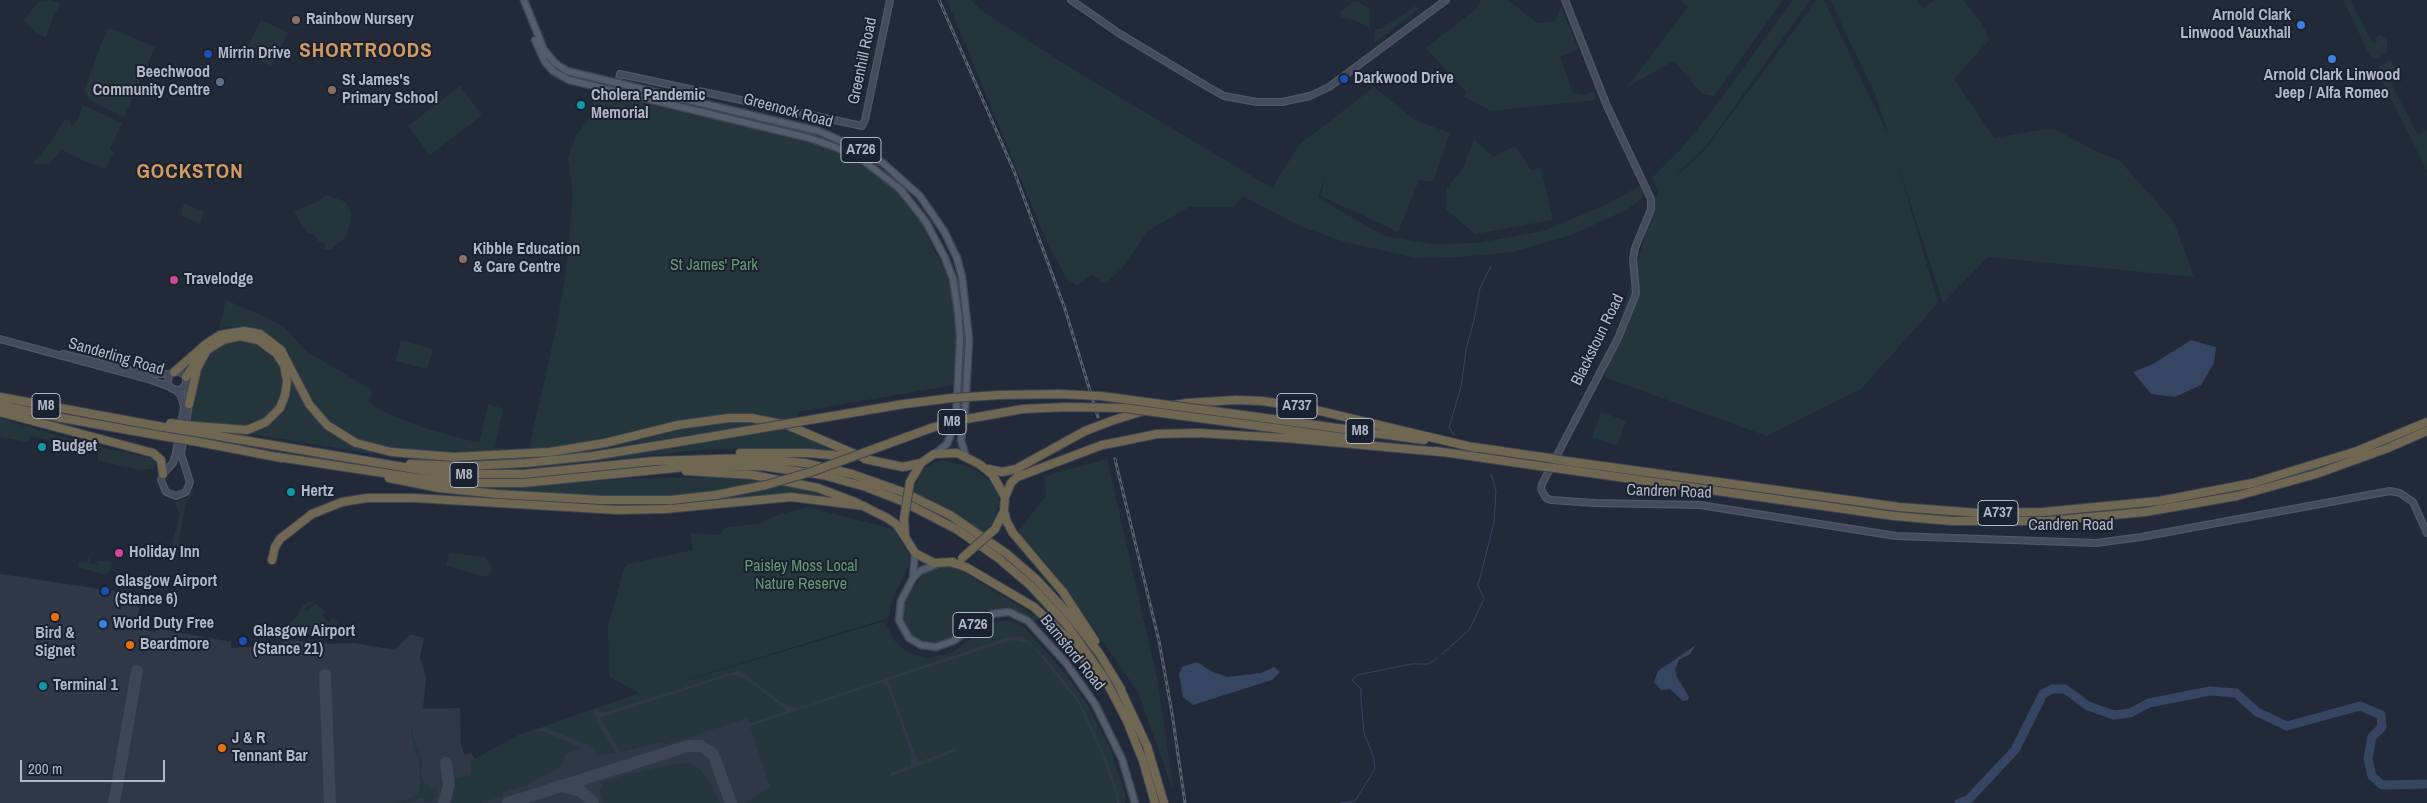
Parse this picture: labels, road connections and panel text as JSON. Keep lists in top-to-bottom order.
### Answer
{
  "streets": {
    "highway": ["A726", "M8", "A737"],
    "main road": ["Greenock Road", "Barnsford Road"],
    "street": [
      "Greenhill Road",
      "Blackstoun Road",
      "Sanderling Road",
      "Candren Road"
    ]
  },
  "crossings": [
    ["Greenhill Road", "Greenock Road"],
    ["Greenock Road", "A726"],
    ["Greenock Road", "M8"],
    ["Greenock Road", "A737"],
    ["Greenock Road", "Barnsford Road"],
    ["A726", "M8"],
    ["A726", "A737"],
    ["A726", "Barnsford Road"],
    ["Blackstoun Road", "Candren Road"],
    ["M8", "A737"],
    ["M8", "Barnsford Road"],
    ["A737", "Barnsford Road"]
  ],
  "districts": ["SHORTROODS", "GOCKSTON"],
  "parks": ["St James' Park", "Paisley Moss Local Nature Reserve"],
  "places": [
    "Rainbow Nursery",
    "Arnold Clark Linwood Vauxhall",
    "Mirrin Drive",
    "Arnold Clark Linwood Jeep / Alfa Romeo",
    "Darkwood Drive",
    "Beechwood Community Centre",
    "St James's Primary School",
    "Cholera Pandemic Memorial",
    "Kibble Education & Care Centre",
    "Travelodge",
    "Budget",
    "Hertz",
    "Holiday Inn",
    "Glasgow Airport (Stance 6)",
    "Bird & Signet",
    "World Duty Free",
    "Glasgow Airport (Stance 21)",
    "Beardmore",
    "Terminal 1",
    "J & R Tennant Bar"
  ],
  "scale_bar": "200 m"
}
